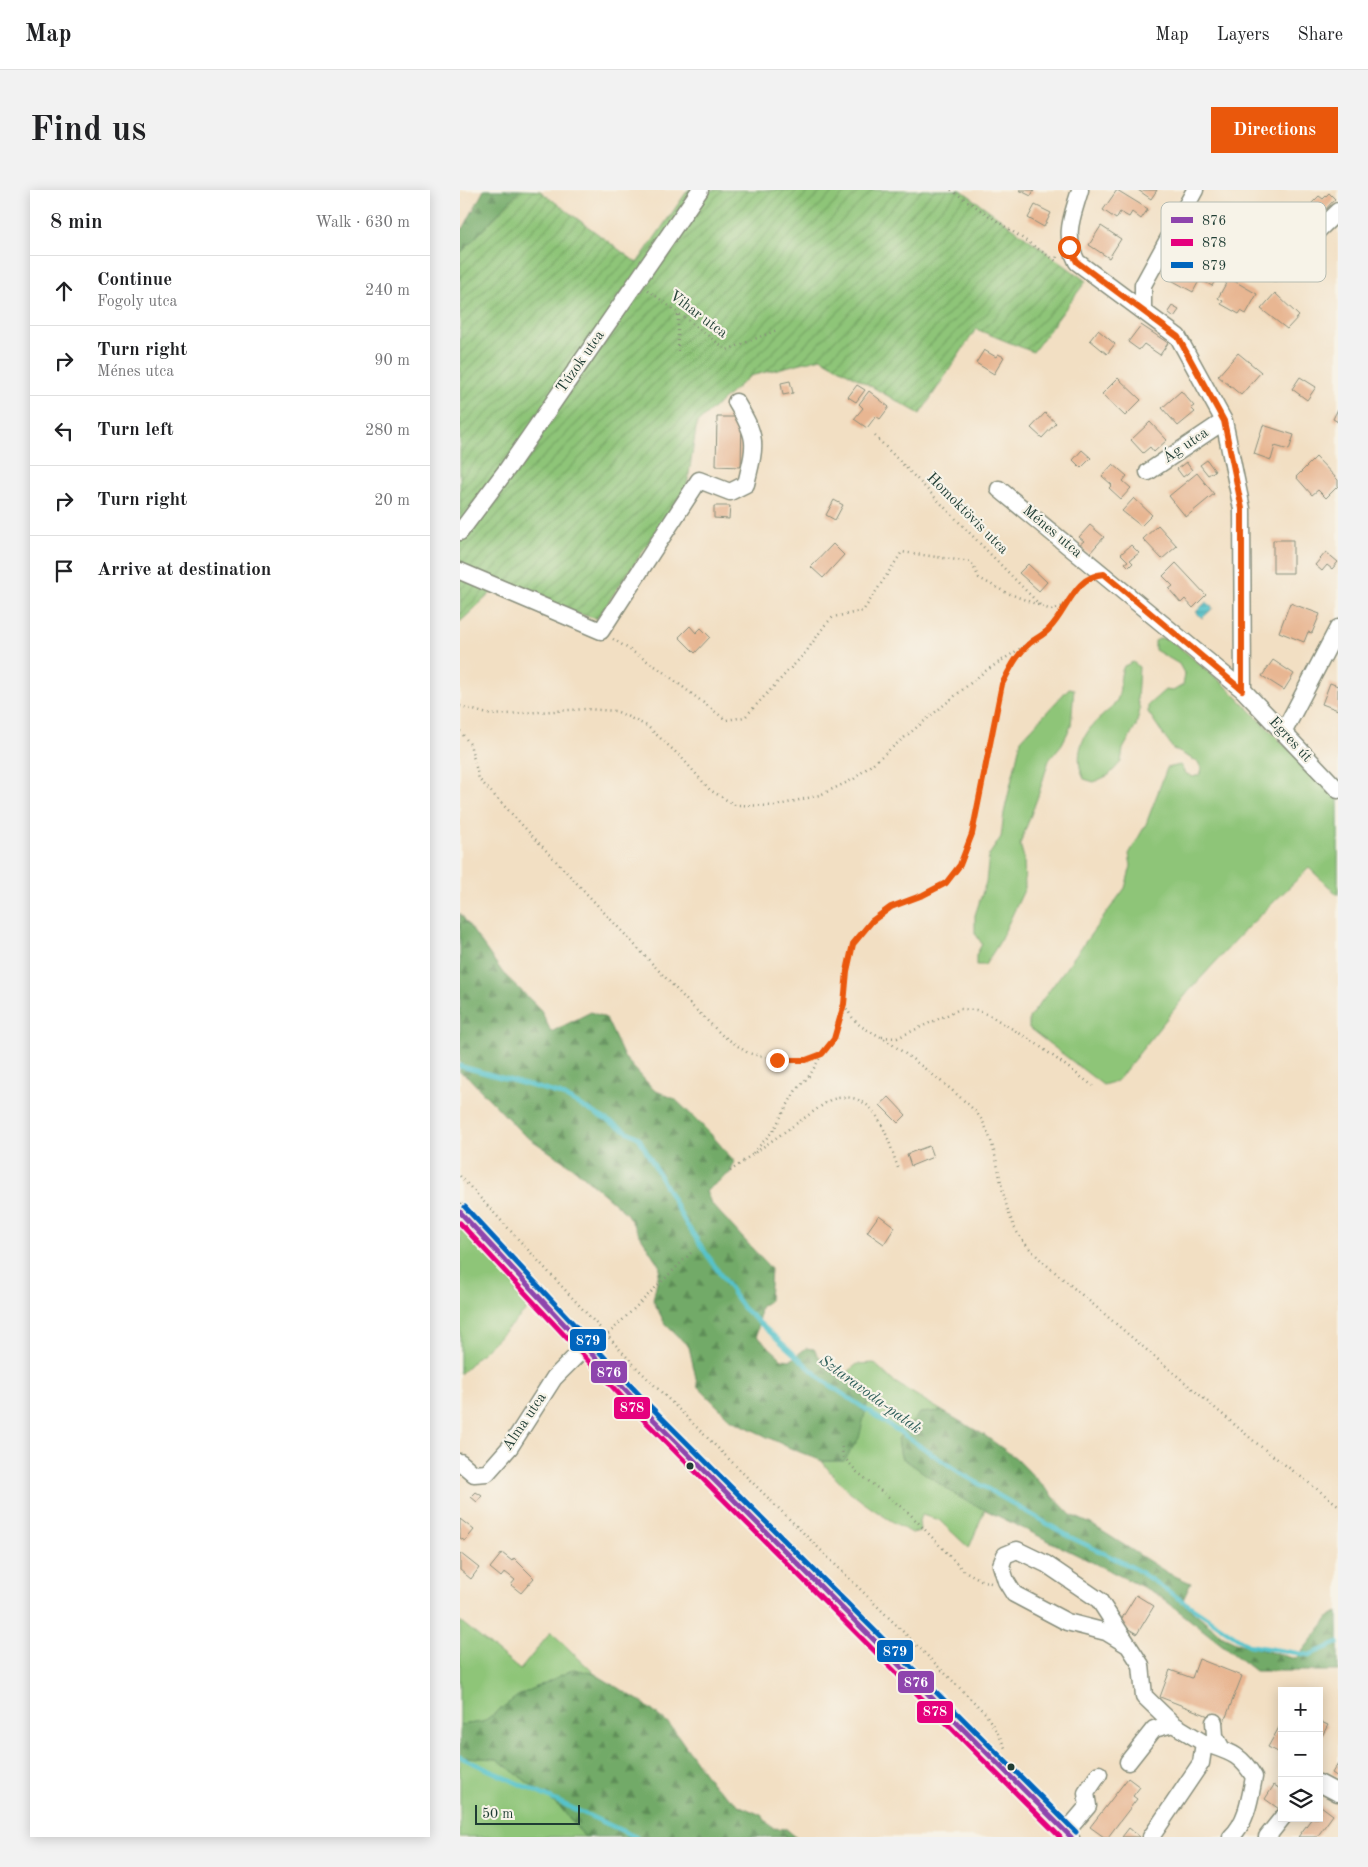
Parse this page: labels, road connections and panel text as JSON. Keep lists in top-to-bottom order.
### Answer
{
  "streets": {
    "street": [
      "Túzok utca",
      "Ág utca",
      "Ménes utca",
      "Egres út",
      "Alma utca"
    ],
    "path": ["Vihar utca", "Homoktövis utca"]
  },
  "crossings": [
    ["Vihar utca", "Túzok utca"],
    ["Ménes utca", "Egres út"]
  ],
  "water": ["Sztaravoda-patak"],
  "lines": ["transit line 879", "transit line 876", "transit line 878"],
  "legend": ["876", "878", "879"],
  "scale_bar": "50 m",
  "page": {
    "header": "Map",
    "nav": ["Map", "Layers", "Share"],
    "buttons": "Directions",
    "title": "Find us",
    "heading": ["8 min", "Walk · 630 m"],
    "list": [
      ["Continue", "Fogoly utca", "240 m"],
      ["Turn right", "Ménes utca", "90 m"],
      ["Turn left", "280 m"],
      ["Turn right", "20 m"],
      "Arrive at destination"
    ],
    "map_buttons": ["+", "−"],
    "scale": "50 m"
  }
}
